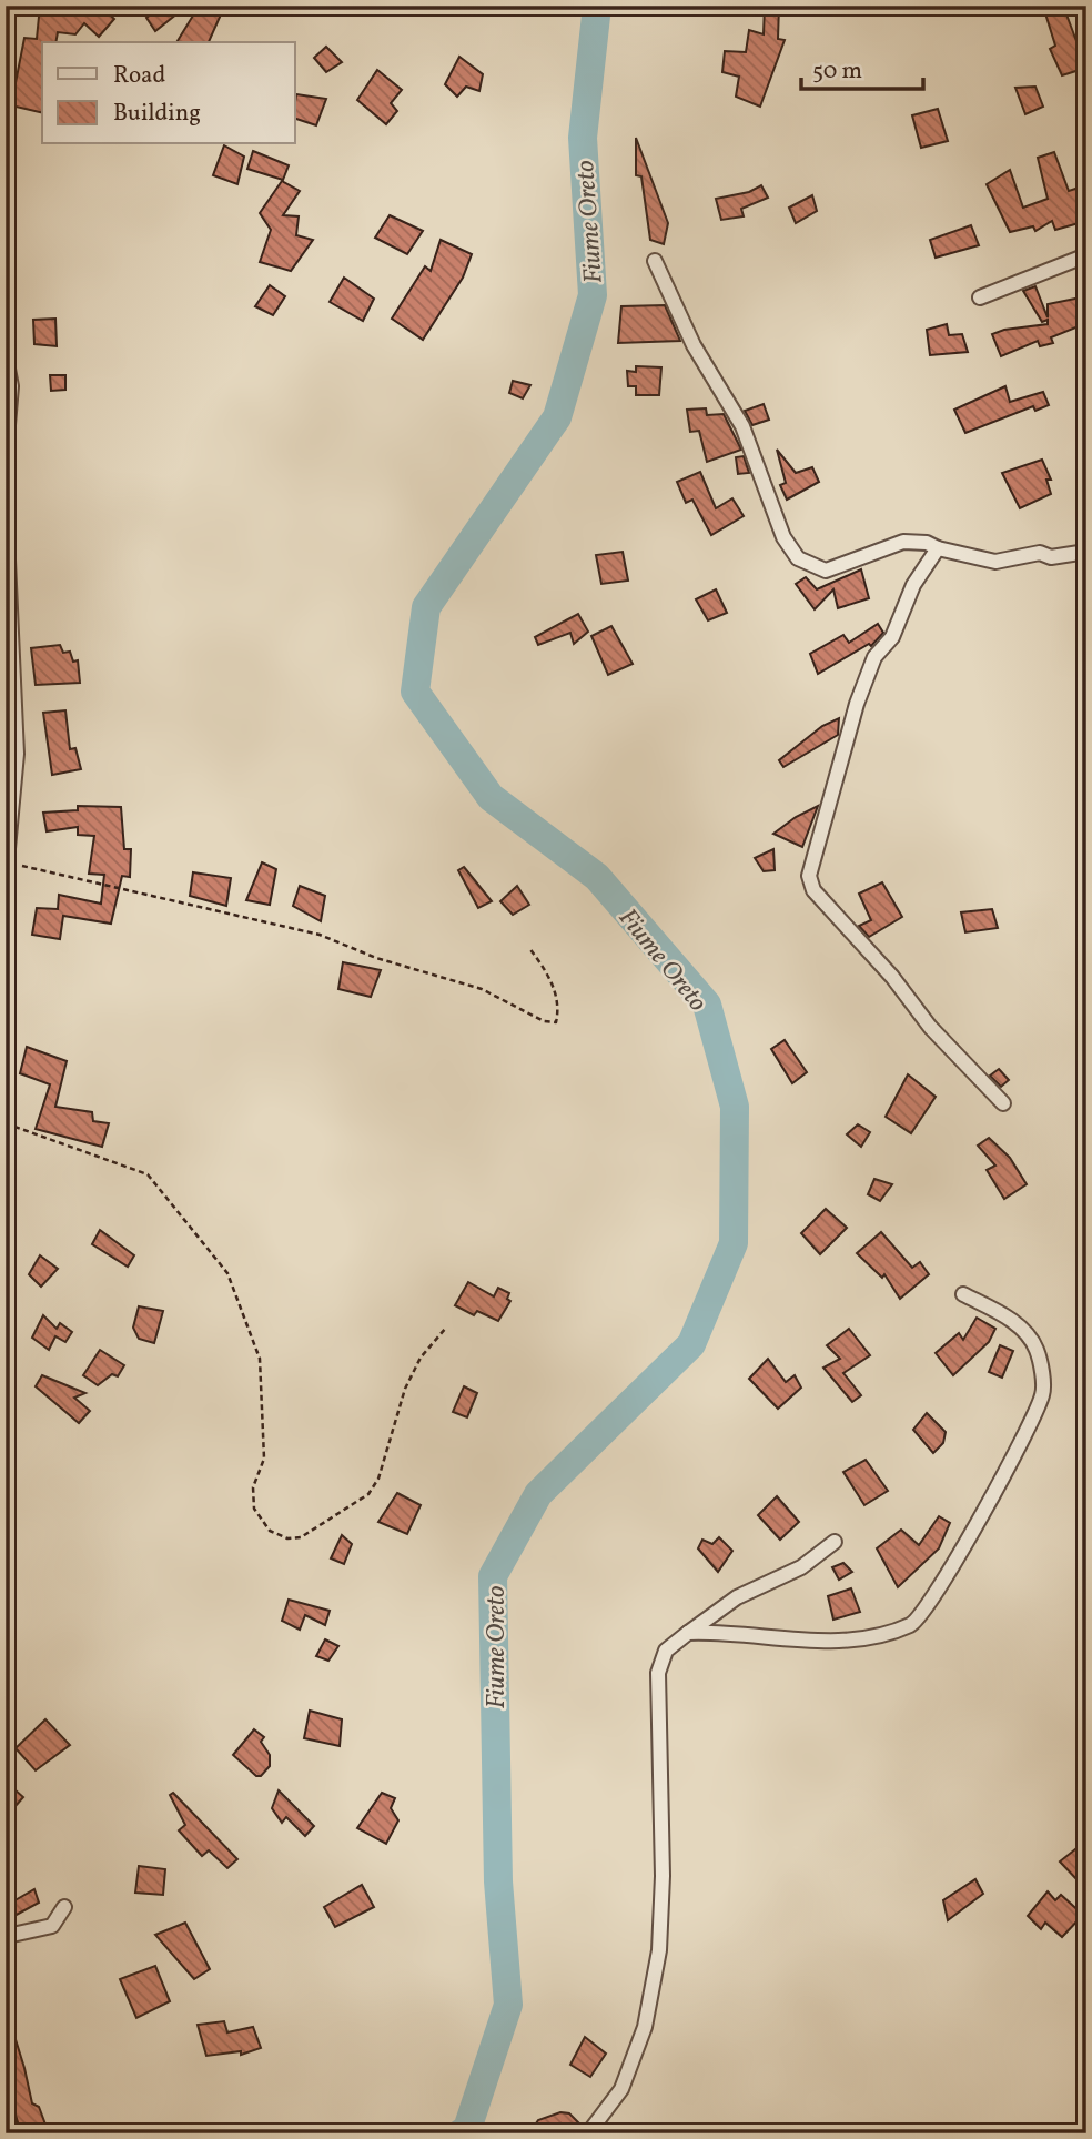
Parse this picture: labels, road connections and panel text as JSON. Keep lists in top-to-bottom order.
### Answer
{
  "water": ["Fiume Oreto"],
  "legend": ["Road", "Building"],
  "scale_bar": "50 m"
}
